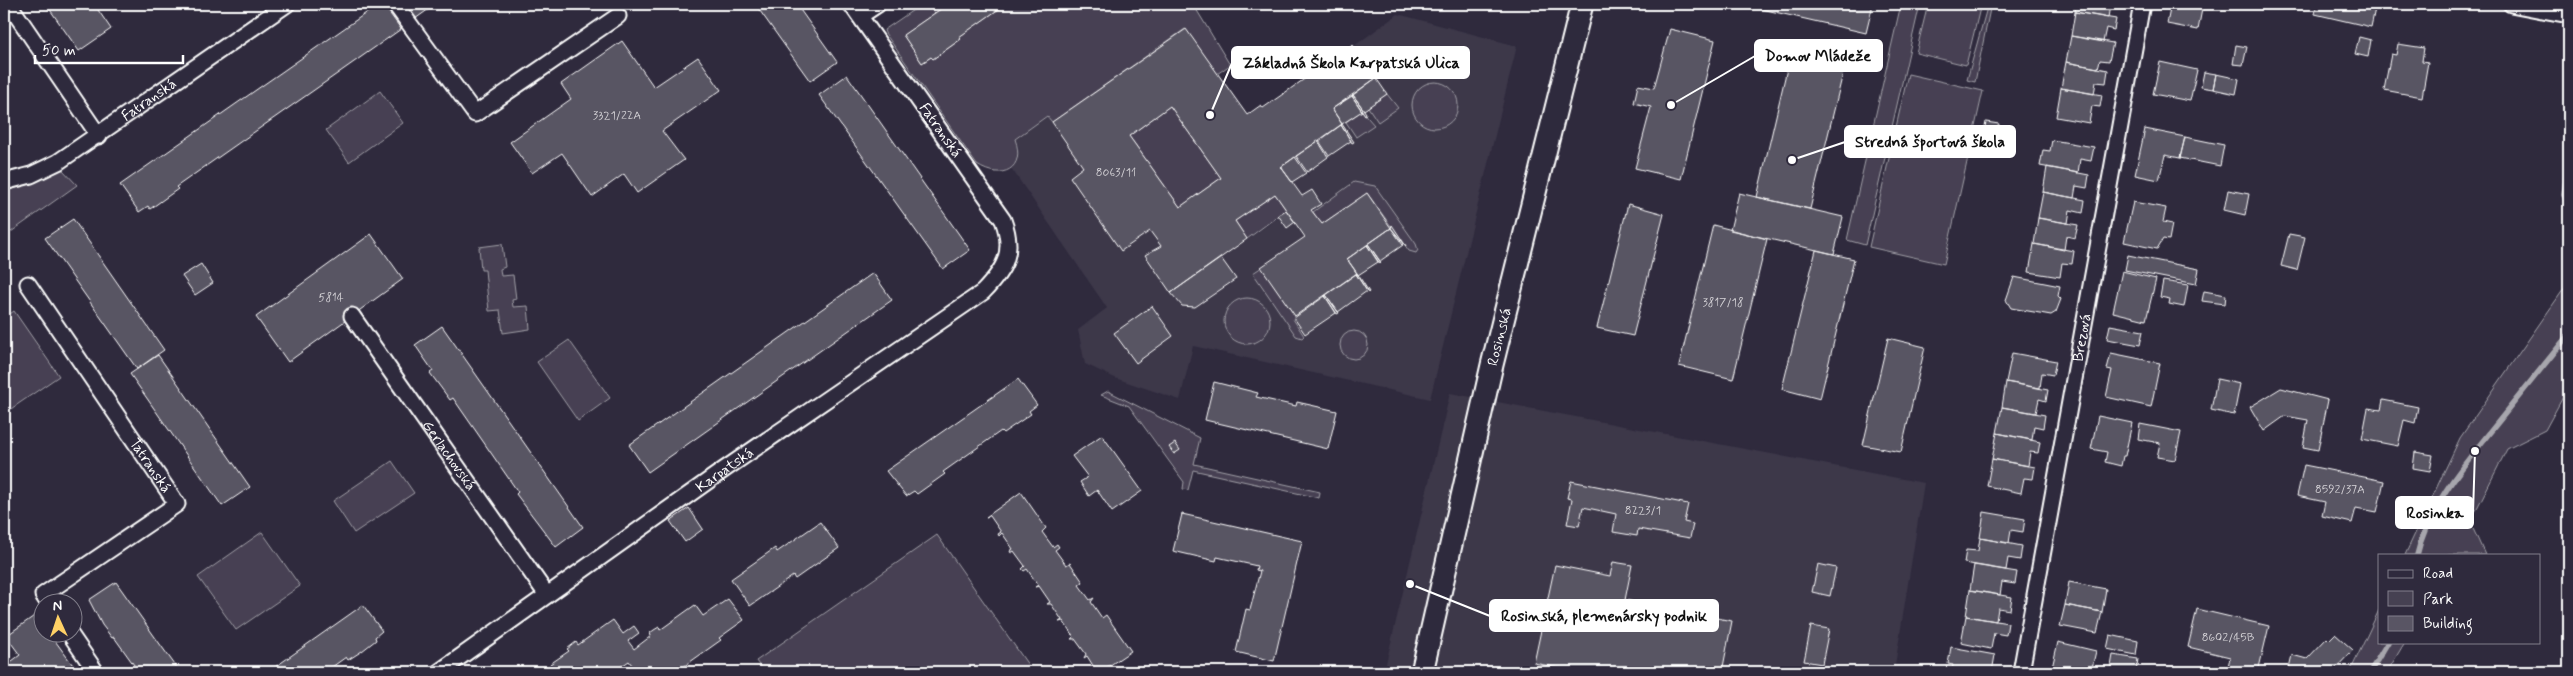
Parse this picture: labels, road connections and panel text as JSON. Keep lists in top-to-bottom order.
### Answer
{
  "streets": {
    "street": [
      "Fatranská",
      "Rosinská",
      "Brezová",
      "Gerlachovská",
      "Tatranská",
      "Karpatská"
    ]
  },
  "crossings": [
    ["Fatranská", "Karpatská"],
    ["Gerlachovská", "Karpatská"]
  ],
  "places": [
    "Domov Mládeže",
    "Základná Škola Karpatská Ulica",
    "Stredná športová škola",
    "Rosinka",
    "Rosinská, plemenársky podnik"
  ],
  "house_numbers": [
    "3321/22A",
    "8063/11",
    "5814",
    "3817/18",
    "8592/37A",
    "8223/1",
    "8602/45B"
  ],
  "legend": ["Road", "Park", "Building"],
  "scale_bar": "50 m",
  "north": "top"
}
